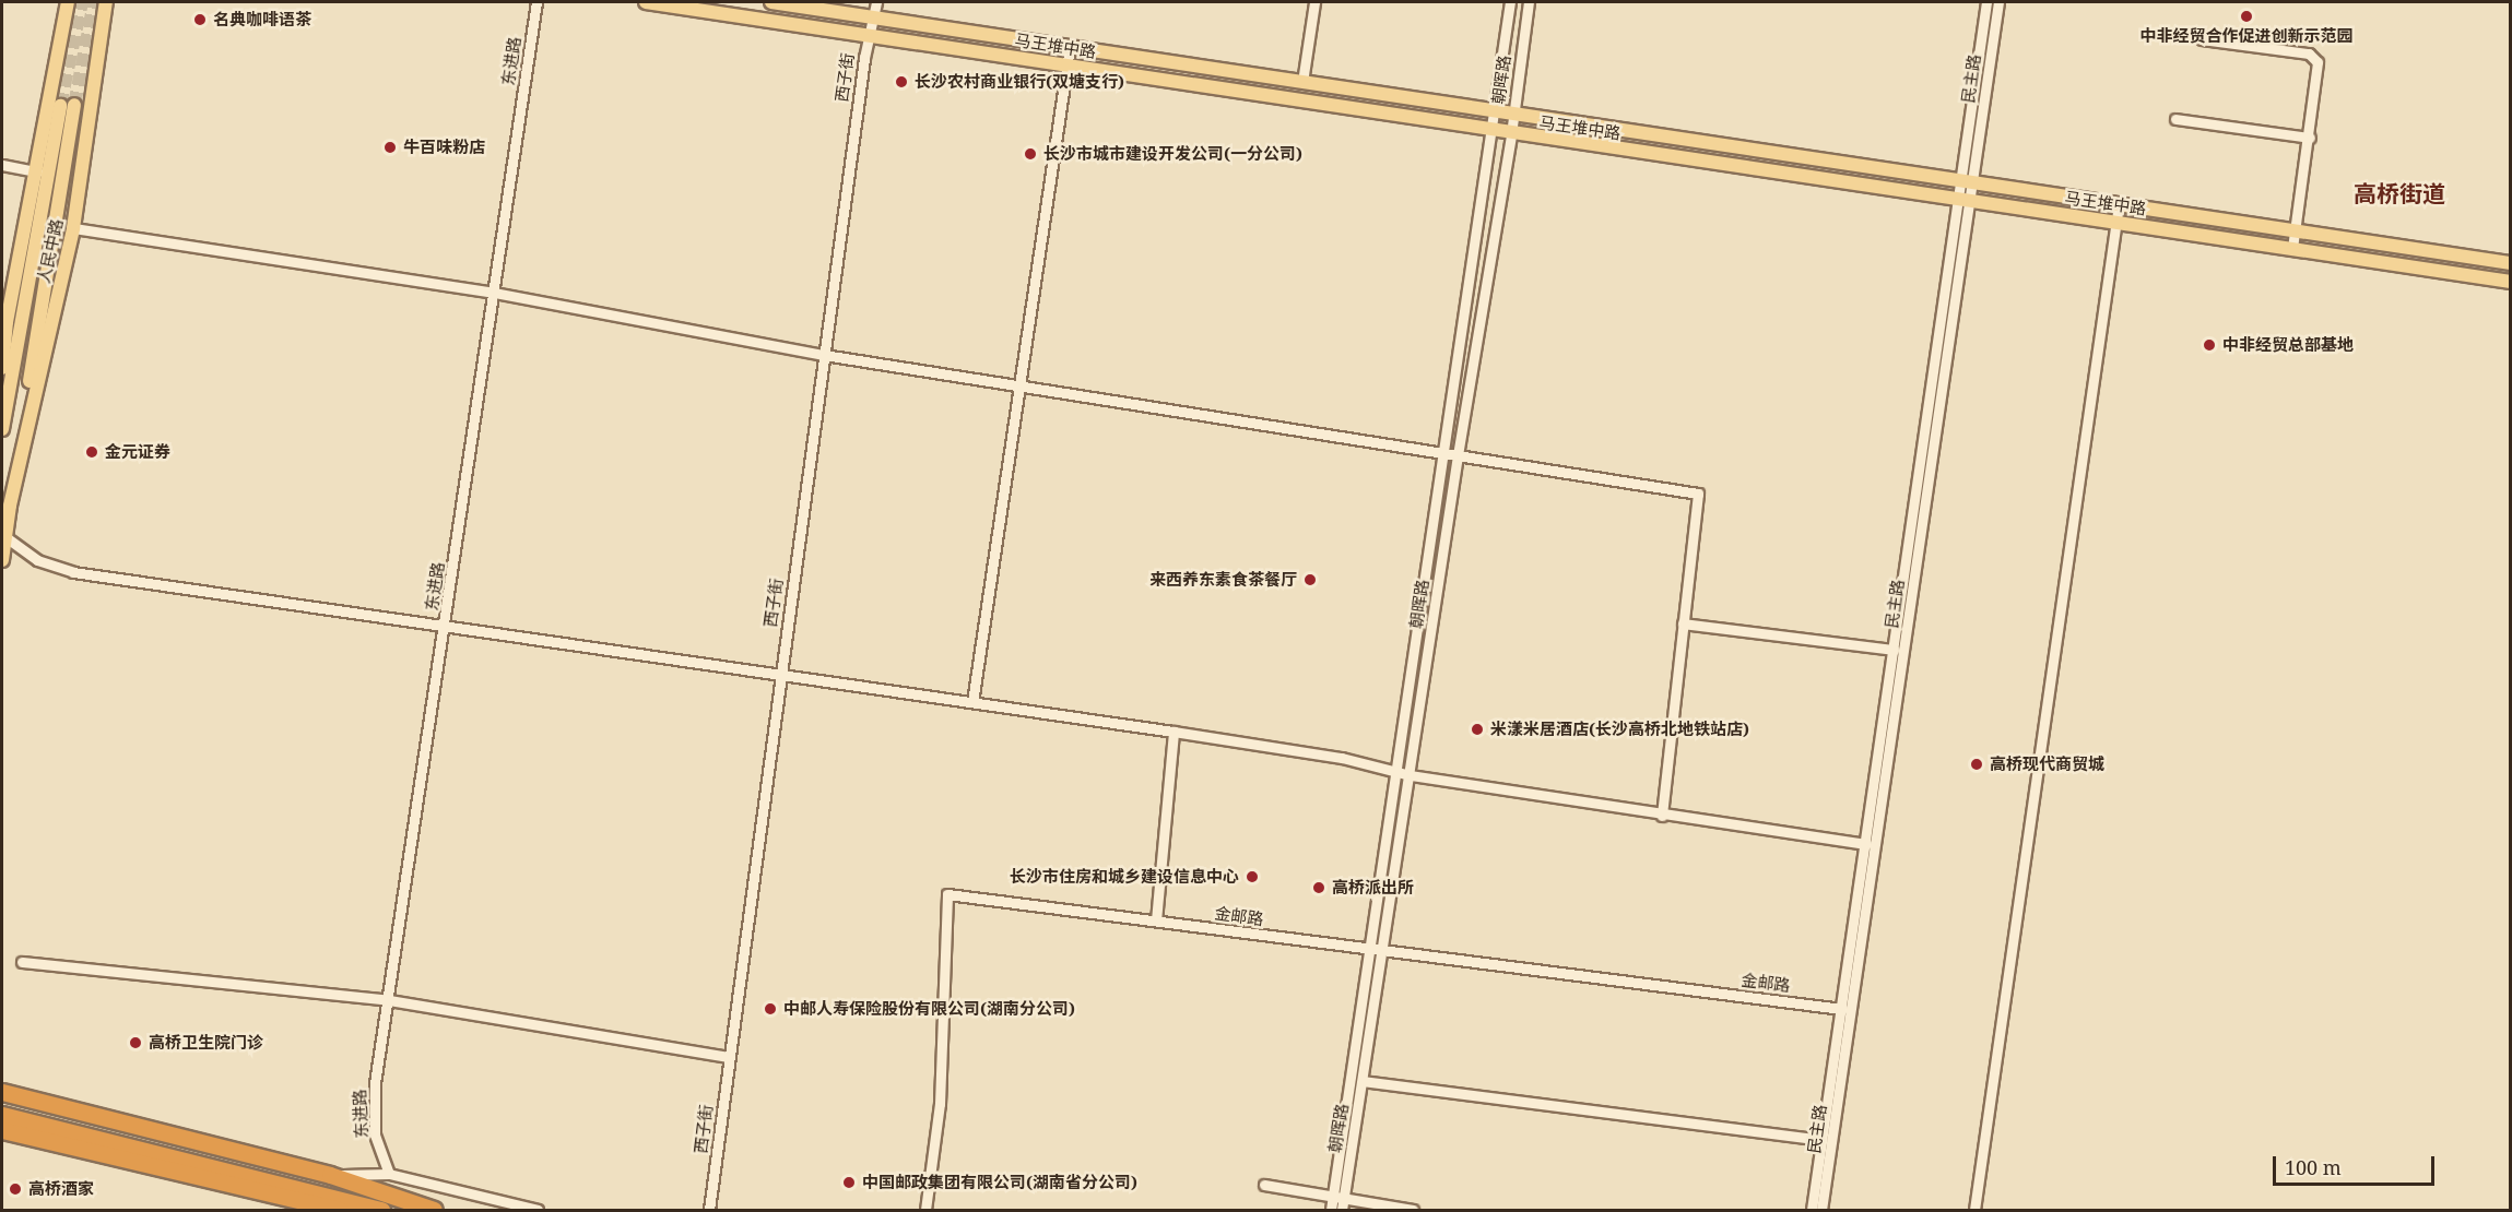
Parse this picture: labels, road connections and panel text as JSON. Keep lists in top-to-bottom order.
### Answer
{
  "streets": {
    "main road": ["马王堆中路", "人民中路"],
    "street": [
      "东进路",
      "西子街",
      "民主路",
      "朝晖路",
      "金邮路"
    ]
  },
  "crossings": [
    ["马王堆中路", "西子街"],
    ["马王堆中路", "民主路"],
    ["马王堆中路", "朝晖路"],
    ["民主路", "金邮路"],
    ["朝晖路", "金邮路"]
  ],
  "districts": ["高桥街道"],
  "places": [
    "中非经贸合作促进创新示范园",
    "名典咖啡语茶",
    "长沙农村商业银行(双塘支行)",
    "牛百味粉店",
    "长沙市城市建设开发公司(一分公司)",
    "中非经贸总部基地",
    "金元证券",
    "来西养东素食茶餐厅",
    "米漾米居酒店(长沙高桥北地铁站店)",
    "高桥现代商贸城",
    "长沙市住房和城乡建设信息中心",
    "高桥派出所",
    "中邮人寿保险股份有限公司(湖南分公司)",
    "高桥卫生院门诊",
    "中国邮政集团有限公司(湖南省分公司)",
    "高桥酒家"
  ],
  "scale_bar": "100 m"
}
